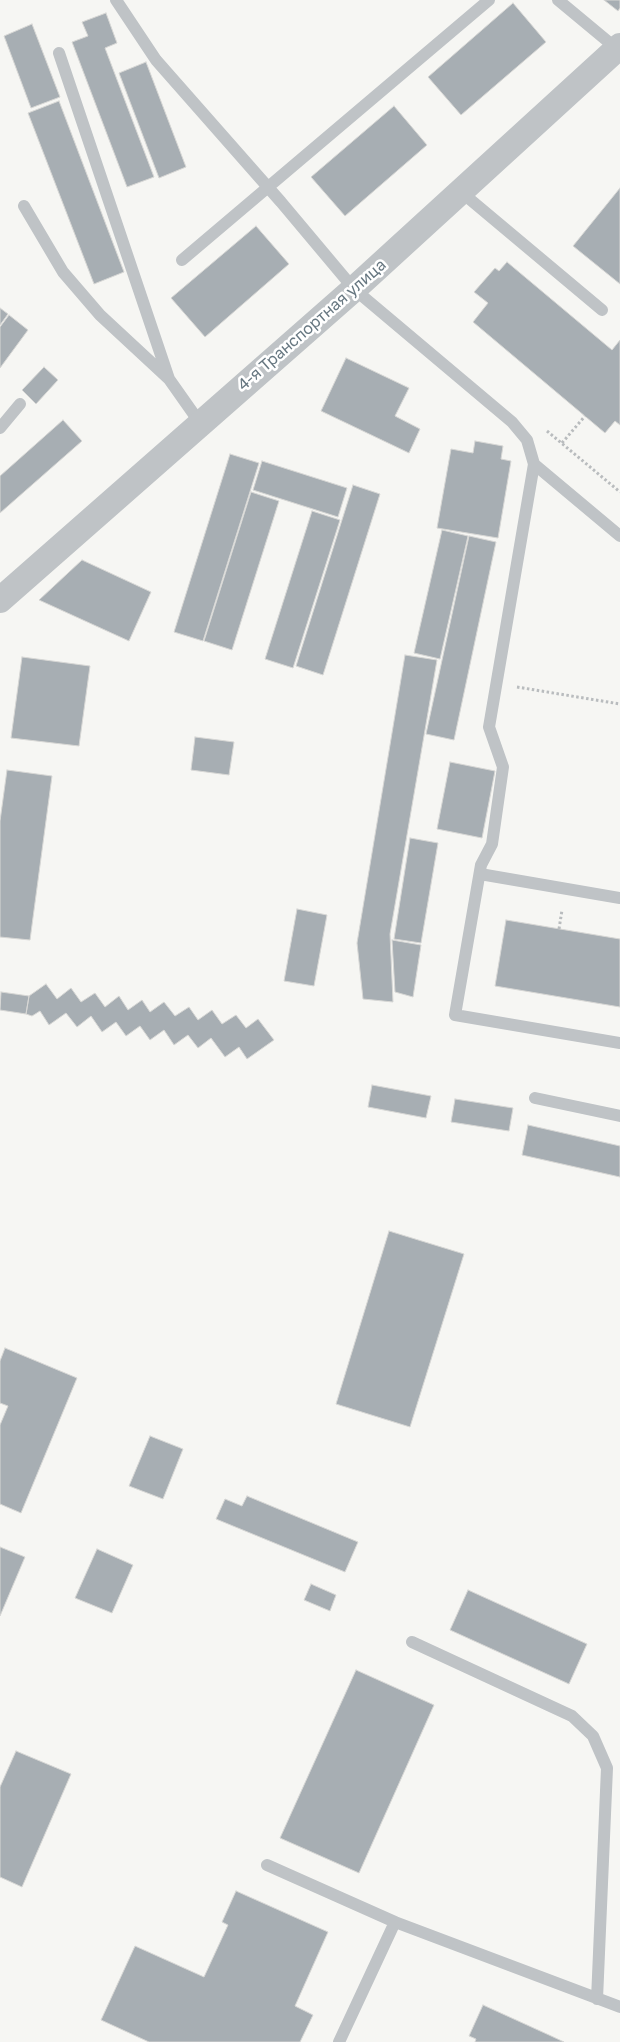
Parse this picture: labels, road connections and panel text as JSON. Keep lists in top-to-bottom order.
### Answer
{
  "streets": {
    "street": ["4-я Транспортная улица"]
  }
}
